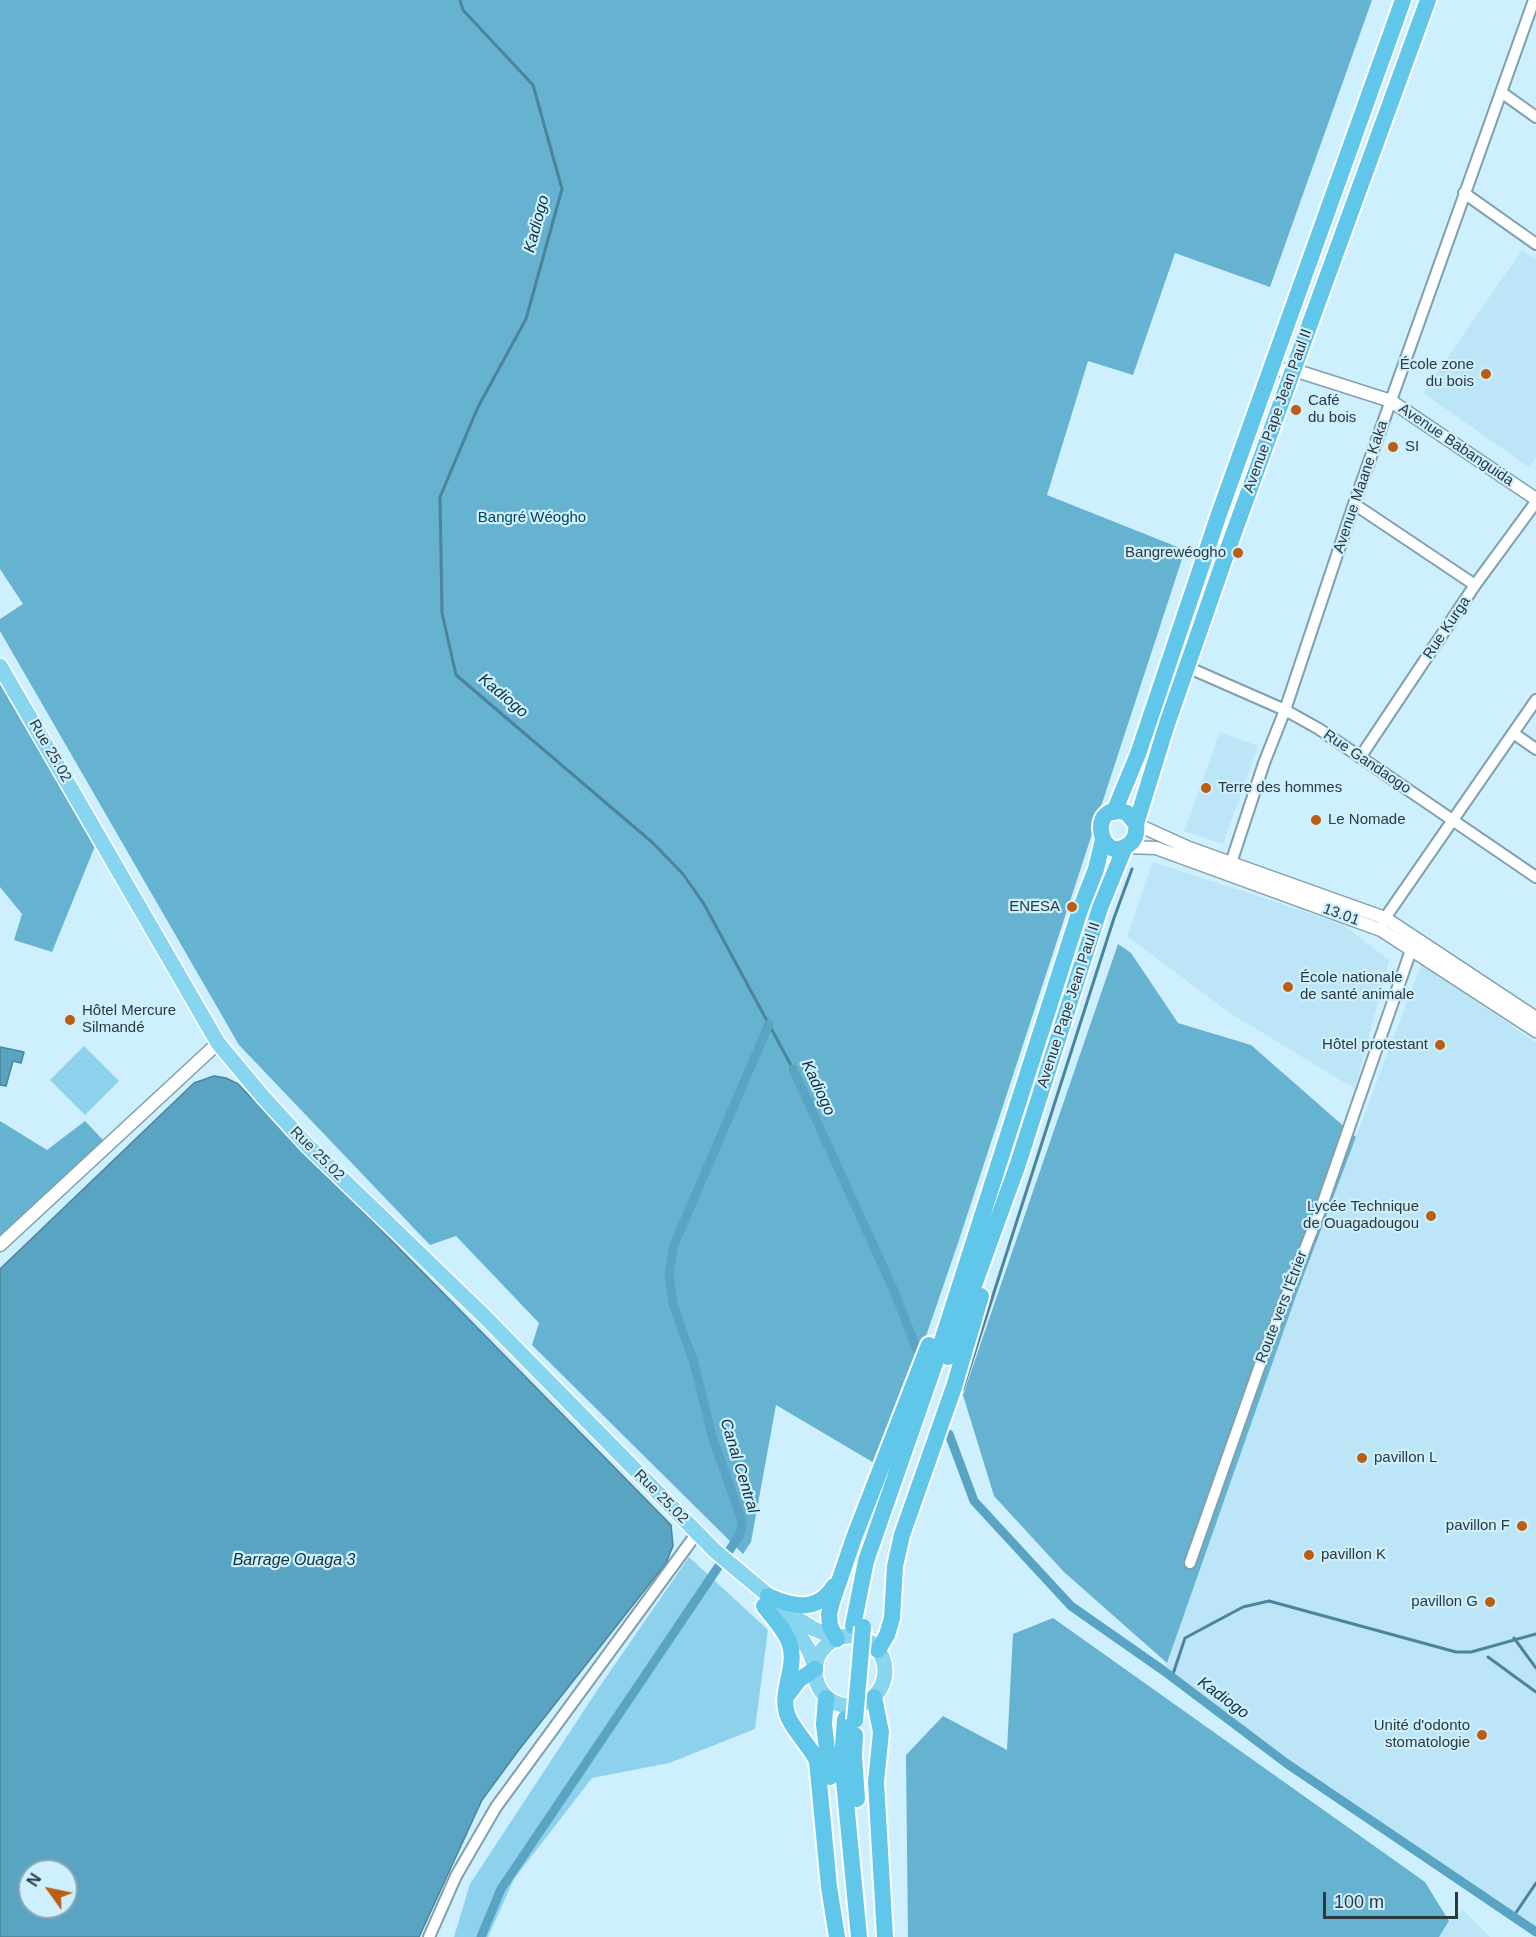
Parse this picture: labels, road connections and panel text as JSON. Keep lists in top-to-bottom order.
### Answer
{
  "streets": {
    "highway": ["Avenue Pape Jean Paul II"],
    "main road": ["Rue 25.02"],
    "street": [
      "Avenue Babanguida",
      "Avenue Maane Kaka",
      "Rue Kurga",
      "Rue Gandaogo",
      "13.01",
      "Route vers l'Étrier"
    ]
  },
  "crossings": [
    ["Avenue Pape Jean Paul II", "Avenue Babanguida"],
    ["Avenue Pape Jean Paul II", "Rue Gandaogo"],
    ["Avenue Pape Jean Paul II", "13.01"],
    ["Avenue Babanguida", "Avenue Maane Kaka"],
    ["Avenue Babanguida", "Rue Kurga"],
    ["Avenue Maane Kaka", "Rue Gandaogo"],
    ["Avenue Maane Kaka", "13.01"],
    ["Rue Kurga", "Rue Gandaogo"],
    ["13.01", "Route vers l'Étrier"]
  ],
  "water": ["Kadiogo", "Canal Central", "Barrage Ouaga 3"],
  "parks": ["Bangré Wéogho"],
  "places": [
    "École zone du bois",
    "Café du bois",
    "SI",
    "Bangrewéogho",
    "Terre des hommes",
    "Le Nomade",
    "ENESA",
    "École nationale de santé animale",
    "Hôtel Mercure Silmandé",
    "Hôtel protestant",
    "Lycée Technique de Ouagadougou",
    "pavillon L",
    "pavillon F",
    "pavillon K",
    "pavillon G",
    "Unité d'odonto stomatologie"
  ],
  "scale_bar": "100 m",
  "north": "top left"
}
